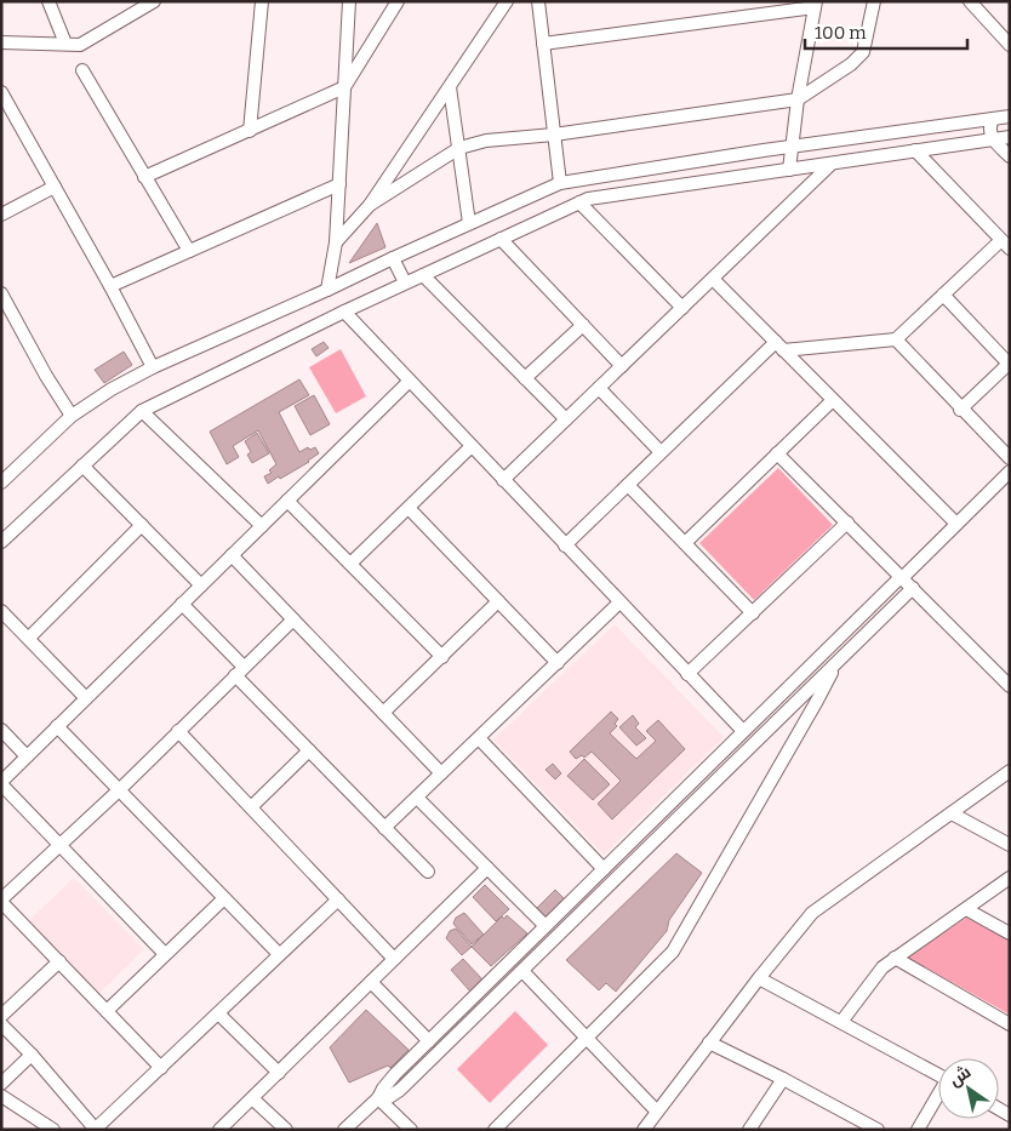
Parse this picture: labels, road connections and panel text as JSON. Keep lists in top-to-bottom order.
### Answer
{
  "scale_bar": "100 m",
  "north": "top left"
}
